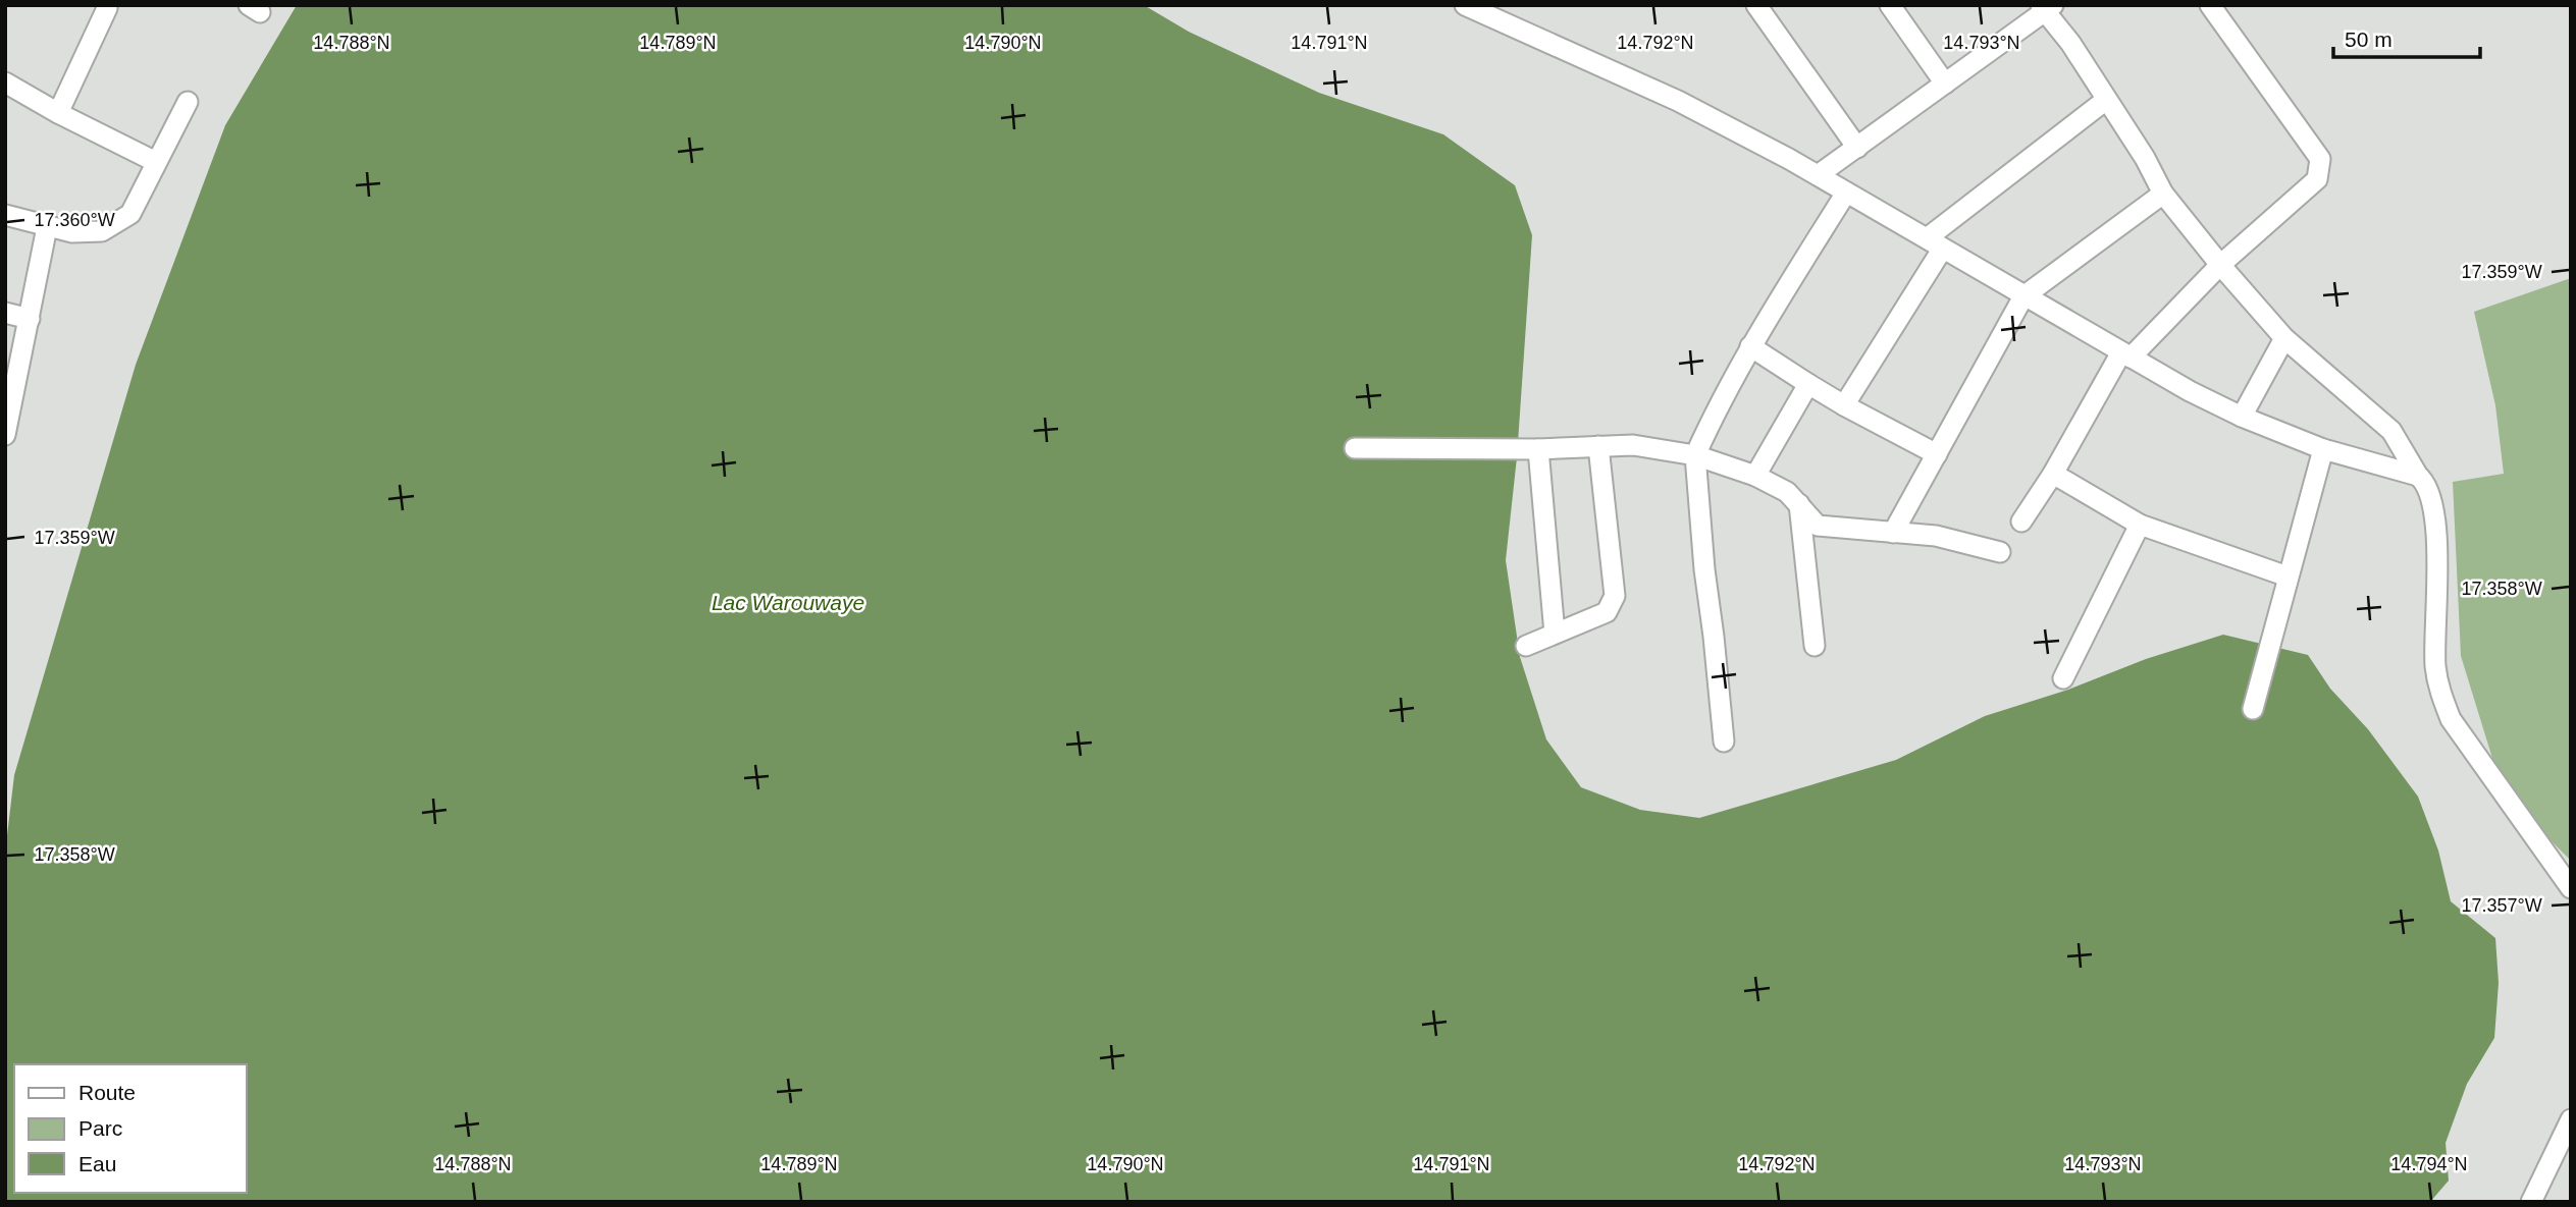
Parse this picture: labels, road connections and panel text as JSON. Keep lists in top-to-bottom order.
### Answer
{
  "water": ["Lac Warouwaye"],
  "legend": ["Route", "Parc", "Eau"],
  "scale_bar": "50 m",
  "coordinates": [
    "14.788°N",
    "14.789°N",
    "14.790°N",
    "14.791°N",
    "14.792°N",
    "14.793°N",
    "17.360°W",
    "17.359°W",
    "17.358°W",
    "17.357°W",
    "14.794°N"
  ]
}
